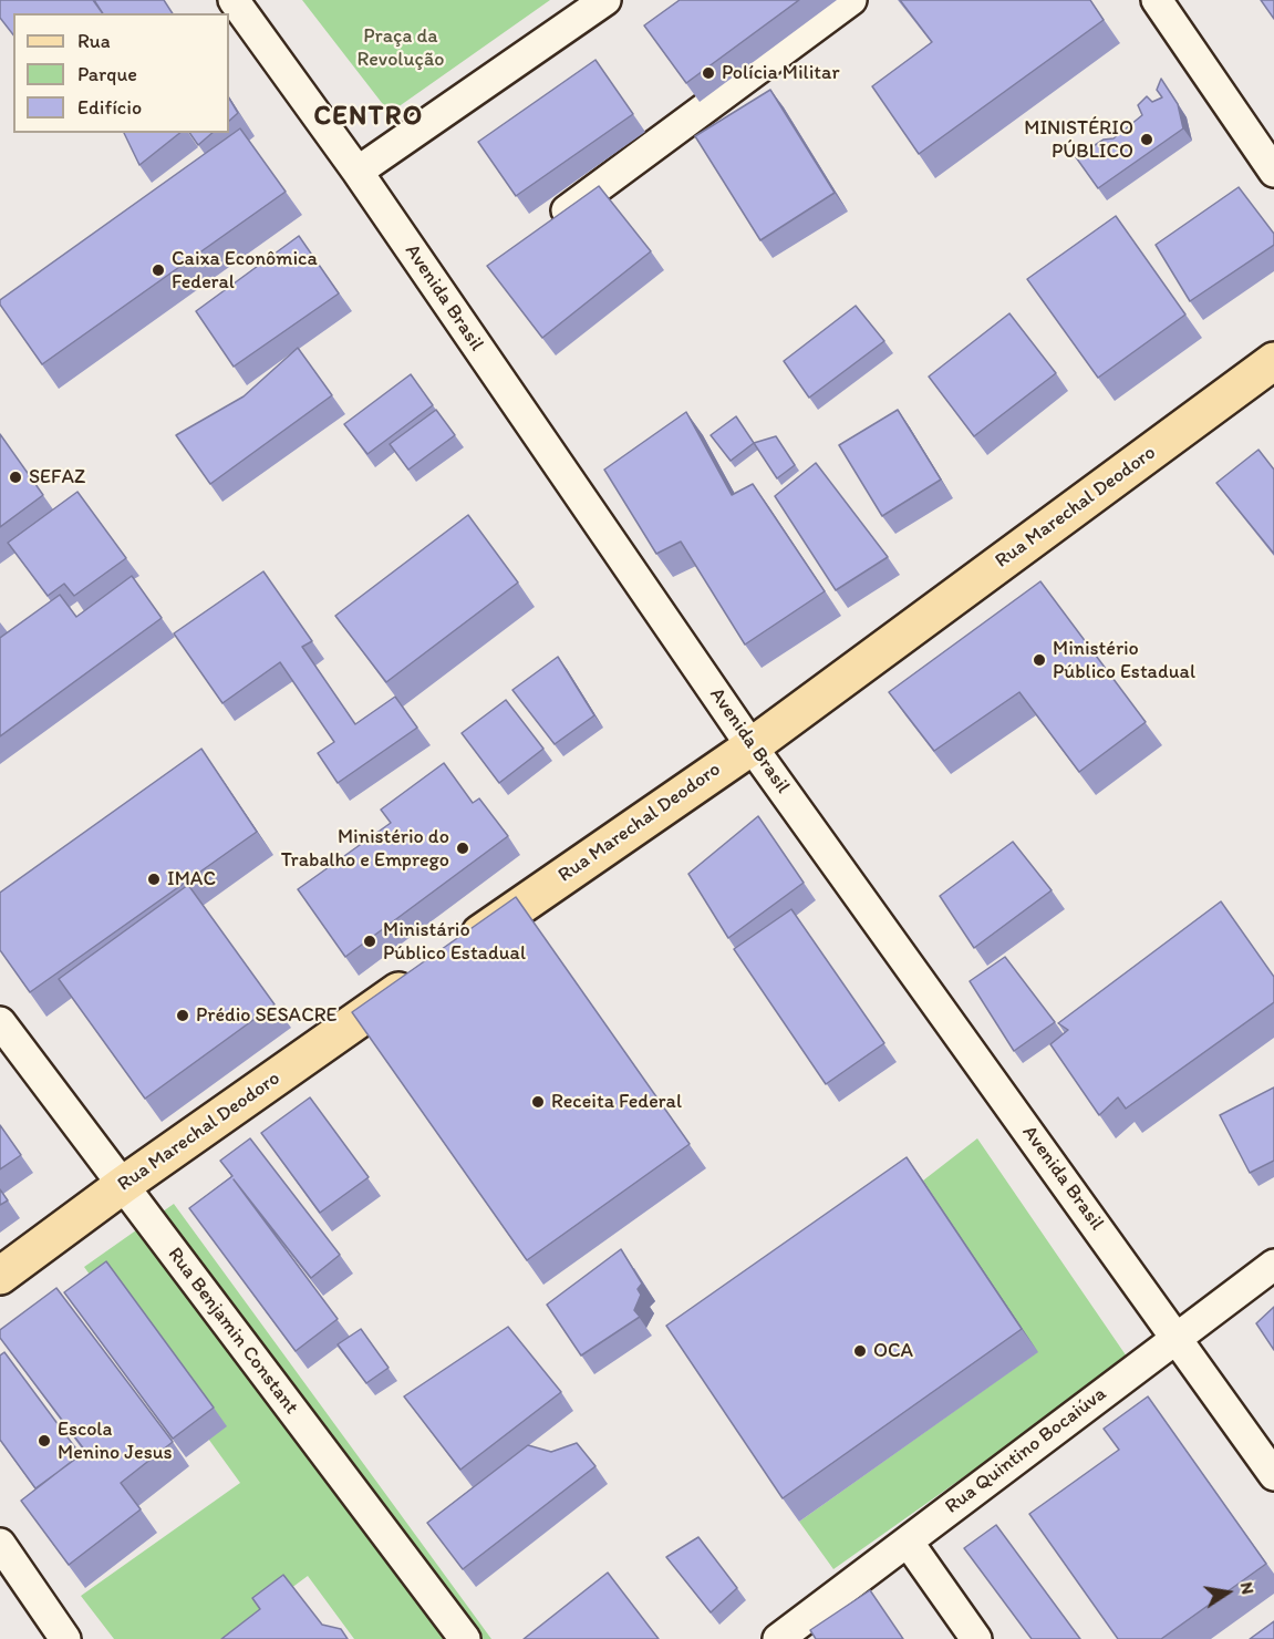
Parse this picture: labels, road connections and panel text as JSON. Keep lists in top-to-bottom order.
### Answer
{
  "streets": {
    "main road": ["Rua Marechal Deodoro"],
    "street": ["Avenida Brasil", "Rua Benjamin Constant", "Rua Quintino Bocaiúva"]
  },
  "crossings": [
    ["Avenida Brasil", "Rua Marechal Deodoro"],
    ["Avenida Brasil", "Rua Quintino Bocaiúva"],
    ["Rua Marechal Deodoro", "Rua Benjamin Constant"]
  ],
  "districts": ["CENTRO"],
  "parks": ["Praça da Revolução"],
  "places": [
    "Polícia Militar",
    "MINISTÉRIO PÚBLICO",
    "Caixa Econômica Federal",
    "SEFAZ",
    "Ministério Público Estadual",
    "Ministério do Trabalho e Emprego",
    "IMAC",
    "Ministário Público Estadual",
    "Prédio SESACRE",
    "Receita Federal",
    "OCA",
    "Escola Menino Jesus"
  ],
  "legend": ["Rua", "Parque", "Edifício"],
  "north": "right"
}
